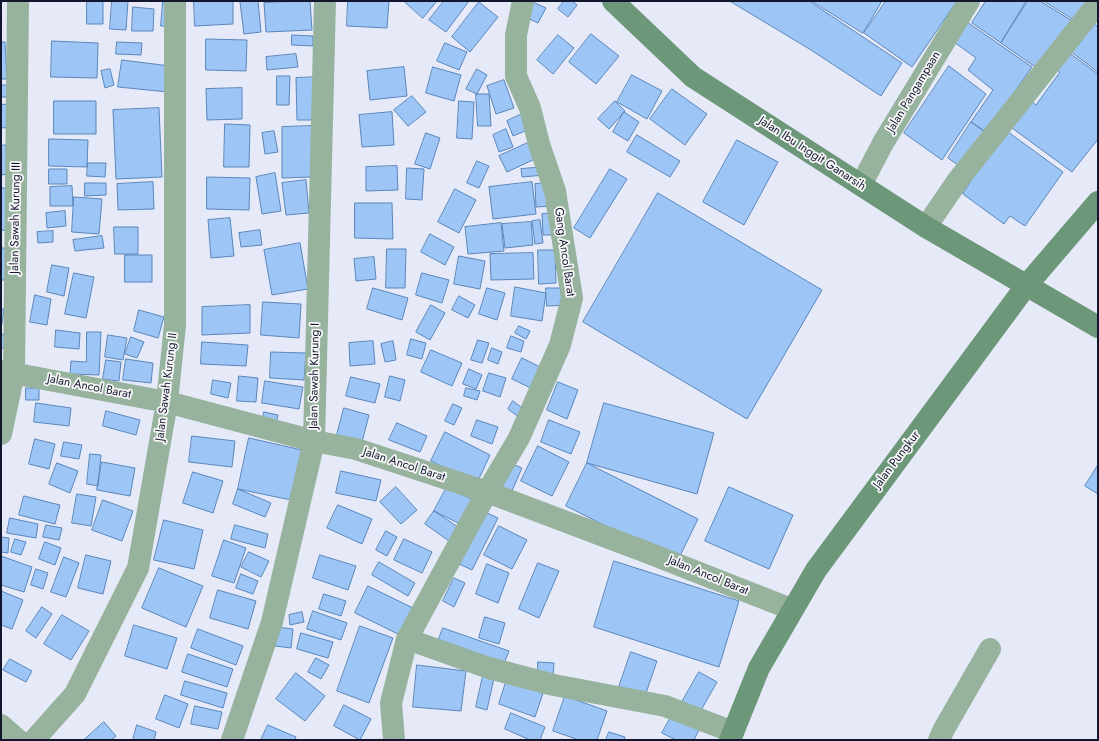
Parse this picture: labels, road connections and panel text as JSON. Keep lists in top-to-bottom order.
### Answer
{
  "streets": {
    "main road": ["Jalan Ibu Inggit Ganarsih", "Jalan Pungkur"],
    "street": [
      "Jalan Pangampaan",
      "Jalan Sawah Kurung III",
      "Gang Ancol Barat",
      "Jalan Sawah Kurung I",
      "Jalan Ancol Barat",
      "Jalan Sawah Kurung II"
    ]
  },
  "crossings": [
    ["Jalan Pangampaan", "Jalan Ibu Inggit Ganarsih"],
    ["Jalan Ibu Inggit Ganarsih", "Jalan Pungkur"],
    ["Jalan Sawah Kurung III", "Jalan Ancol Barat"],
    ["Gang Ancol Barat", "Jalan Ancol Barat"],
    ["Jalan Sawah Kurung I", "Jalan Ancol Barat"],
    ["Jalan Ancol Barat", "Jalan Sawah Kurung II"],
    ["Jalan Ancol Barat", "Jalan Pungkur"]
  ]
}
